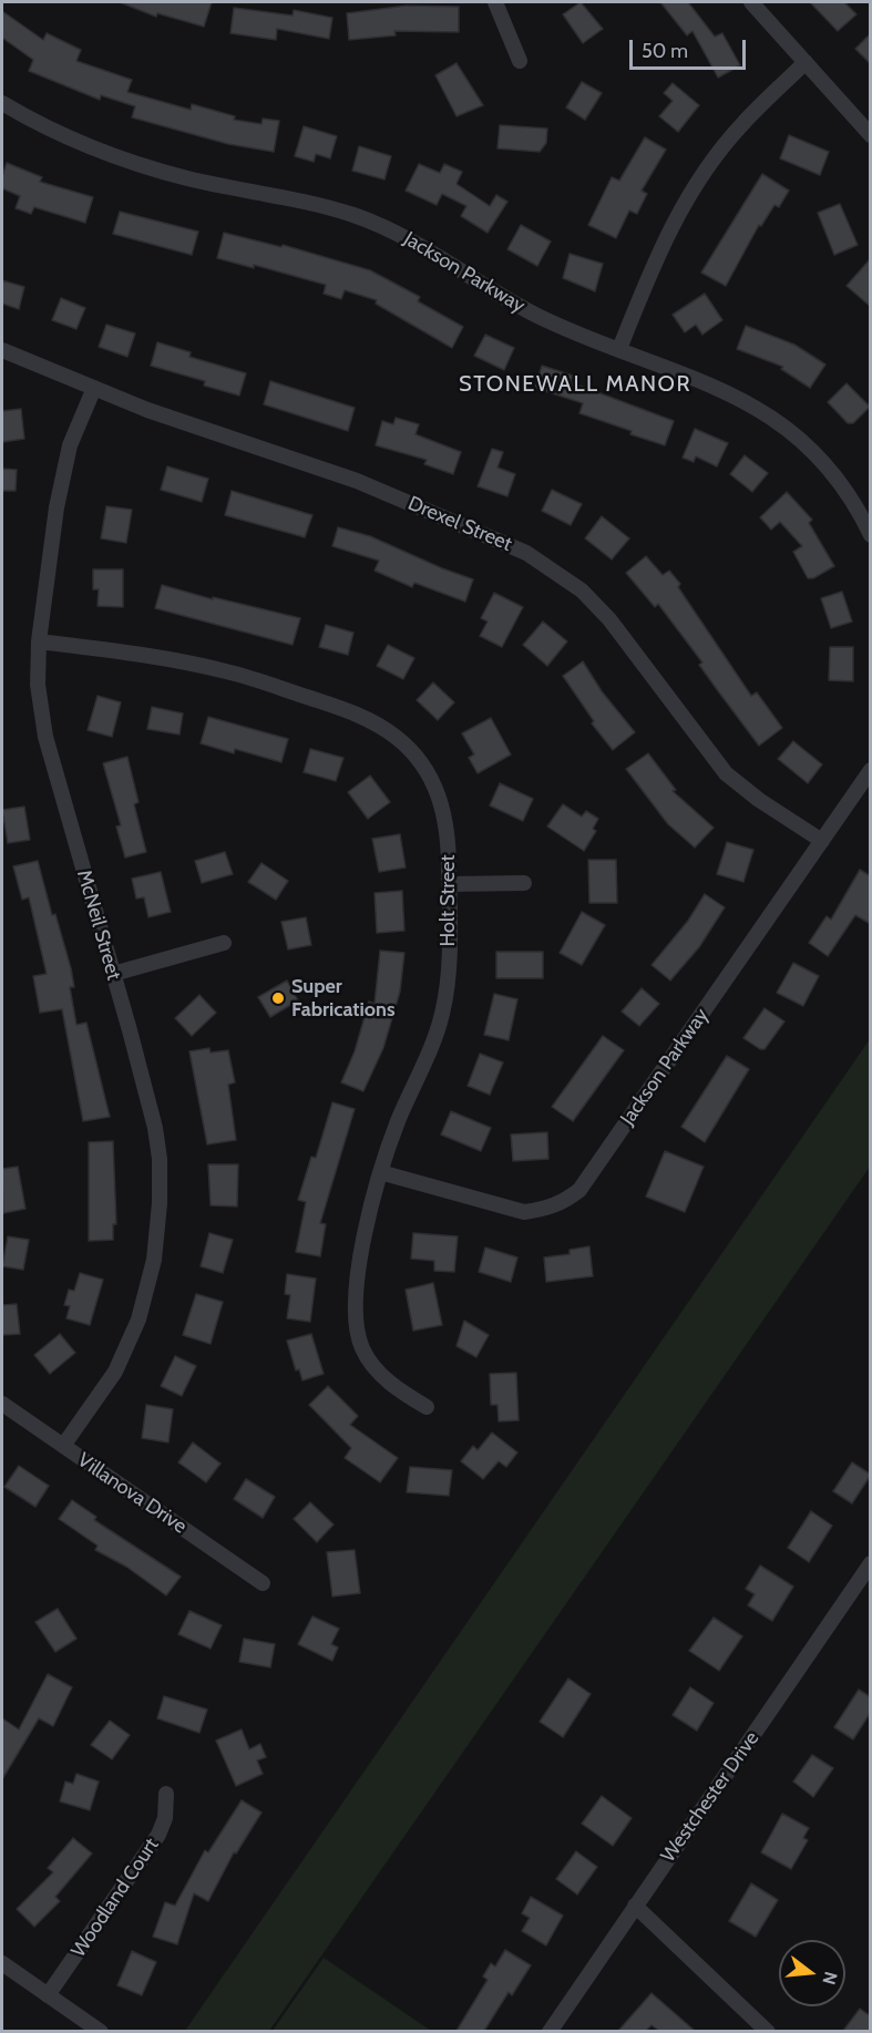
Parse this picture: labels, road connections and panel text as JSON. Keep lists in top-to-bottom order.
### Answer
{
  "streets": {
    "street": [
      "Jackson Parkway",
      "Drexel Street",
      "Holt Street",
      "McNeil Street",
      "Villanova Drive",
      "Westchester Drive",
      "Woodland Court"
    ]
  },
  "crossings": [
    ["Jackson Parkway", "Drexel Street"],
    ["Jackson Parkway", "Holt Street"],
    ["Drexel Street", "McNeil Street"],
    ["Holt Street", "McNeil Street"],
    ["McNeil Street", "Villanova Drive"]
  ],
  "districts": ["STONEWALL MANOR"],
  "places": ["Super Fabrications"],
  "scale_bar": "50 m",
  "north": "right"
}
